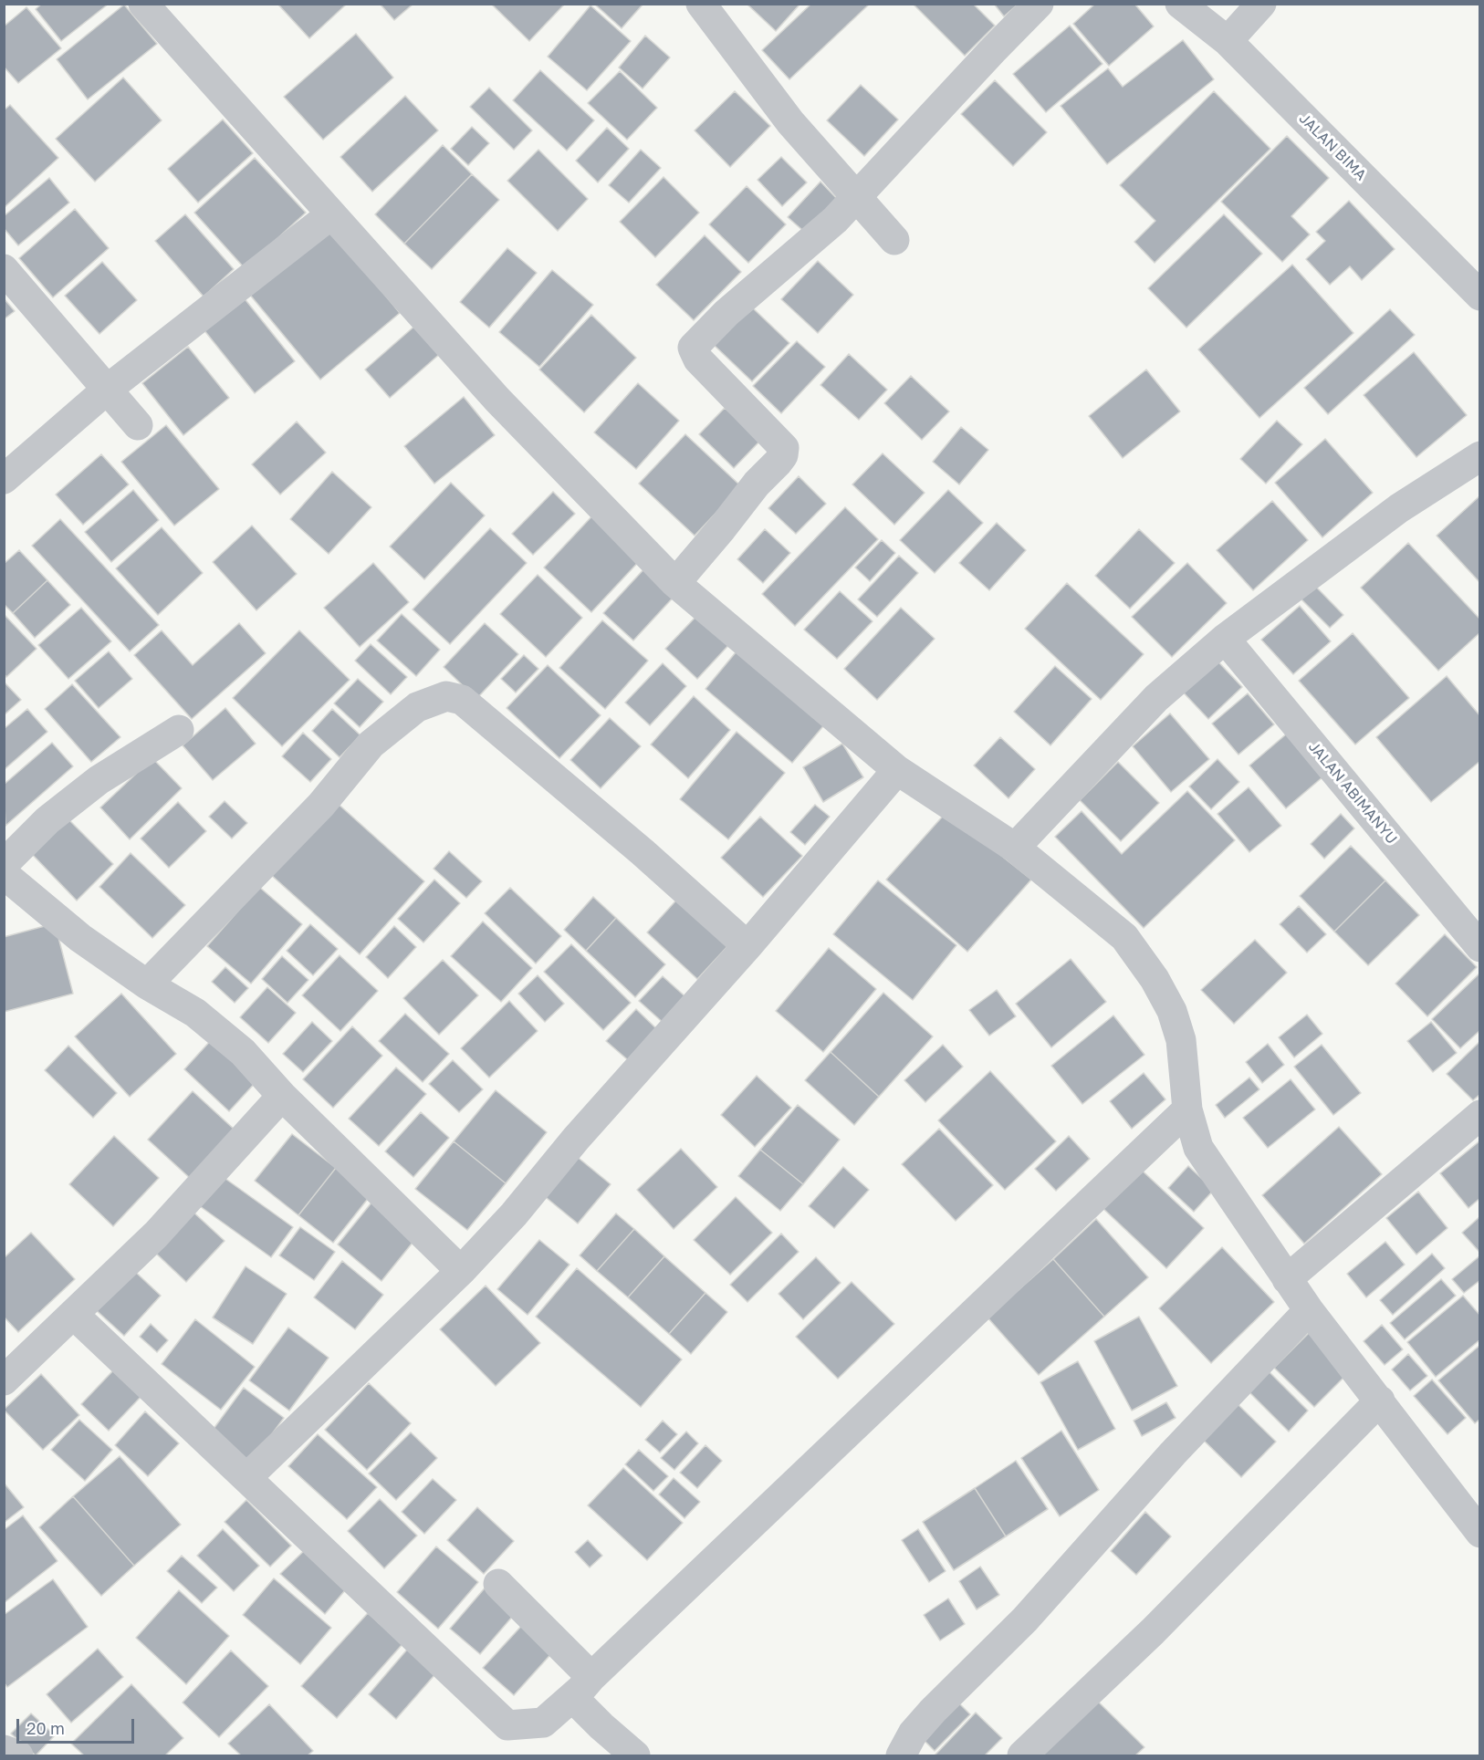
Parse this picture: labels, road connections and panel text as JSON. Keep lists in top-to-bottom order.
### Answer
{
  "streets": {
    "street": ["JALAN BIMA", "JALAN ABIMANYU"]
  },
  "scale_bar": "20 m"
}
